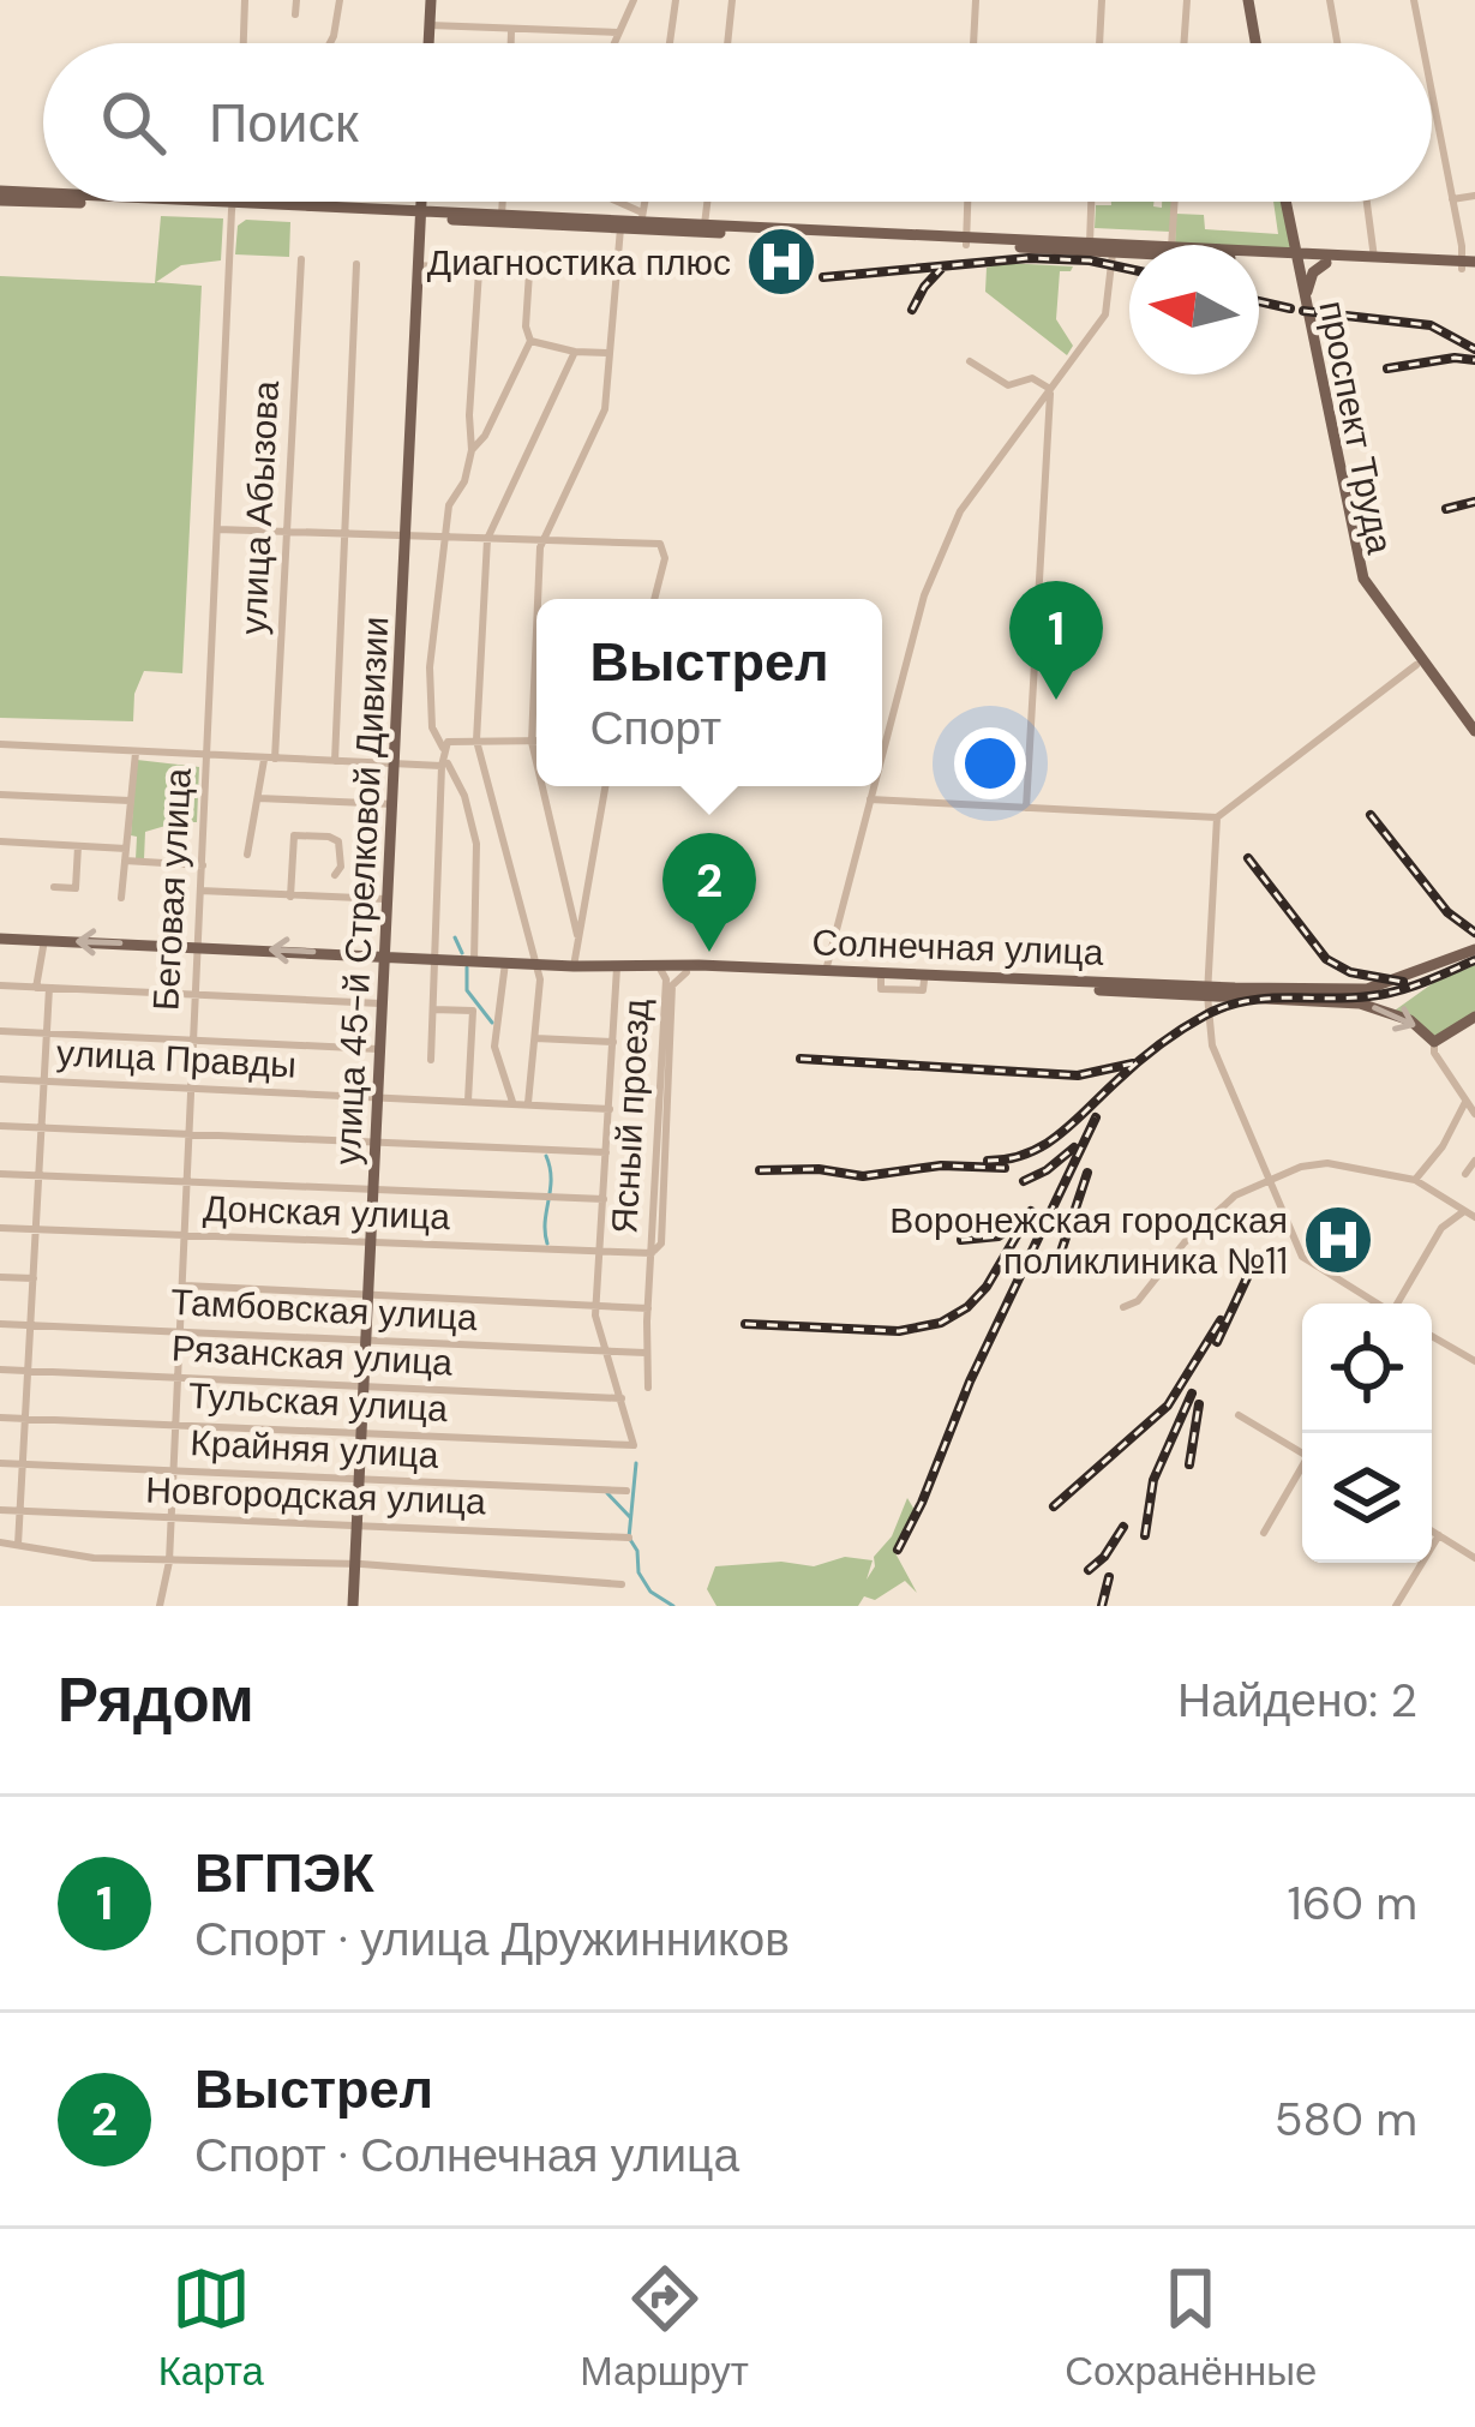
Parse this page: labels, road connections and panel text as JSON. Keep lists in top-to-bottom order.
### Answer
{
  "streets": {
    "main road": ["проспект Труда", "улица 45-й Стрелковой Дивизии", "Солнечная улица"],
    "street": [
      "улица Абызова",
      "Беговая улица",
      "улица Правды",
      "Ясный проезд",
      "Донская улица",
      "Тамбовская улица",
      "Рязанская улица",
      "Тульская улица",
      "Крайняя улица",
      "Новгородская улица"
    ]
  },
  "crossings": [
    ["улица Абызова", "Беговая улица"],
    ["Беговая улица", "Солнечная улица"],
    ["Беговая улица", "улица Правды"],
    ["Беговая улица", "Донская улица"],
    ["Беговая улица", "Тамбовская улица"],
    ["Беговая улица", "Рязанская улица"],
    ["Беговая улица", "Тульская улица"],
    ["Беговая улица", "Крайняя улица"],
    ["Беговая улица", "Новгородская улица"],
    ["улица 45-й Стрелковой Дивизии", "Солнечная улица"],
    ["улица 45-й Стрелковой Дивизии", "улица Правды"],
    ["улица 45-й Стрелковой Дивизии", "Донская улица"],
    ["улица 45-й Стрелковой Дивизии", "Тамбовская улица"],
    ["улица 45-й Стрелковой Дивизии", "Рязанская улица"],
    ["улица 45-й Стрелковой Дивизии", "Тульская улица"],
    ["улица 45-й Стрелковой Дивизии", "Крайняя улица"],
    ["улица 45-й Стрелковой Дивизии", "Новгородская улица"],
    ["Солнечная улица", "Ясный проезд"],
    ["Ясный проезд", "Донская улица"],
    ["Ясный проезд", "Тамбовская улица"],
    ["Рязанская улица", "Тульская улица"]
  ],
  "places": {
    "hospital": ["Диагностика плюс", "Воронежская городская поликлиника №11"]
  },
  "north": "left",
  "page": {
    "search": "Поиск",
    "pins": ["1", "2"],
    "popup": ["Выстрел", "Спорт"],
    "heading": ["Рядом", "Найдено: 2"],
    "list": [
      {
        "mark": "1",
        "name": "ВГПЭК",
        "note": "Спорт · улица Дружинников",
        "value": "160 m"
      },
      {
        "mark": "2",
        "name": "Выстрел",
        "note": "Спорт · Солнечная улица",
        "value": "580 m"
      }
    ],
    "nav": ["Карта", "Маршрут", "Сохранённые"]
  }
}
